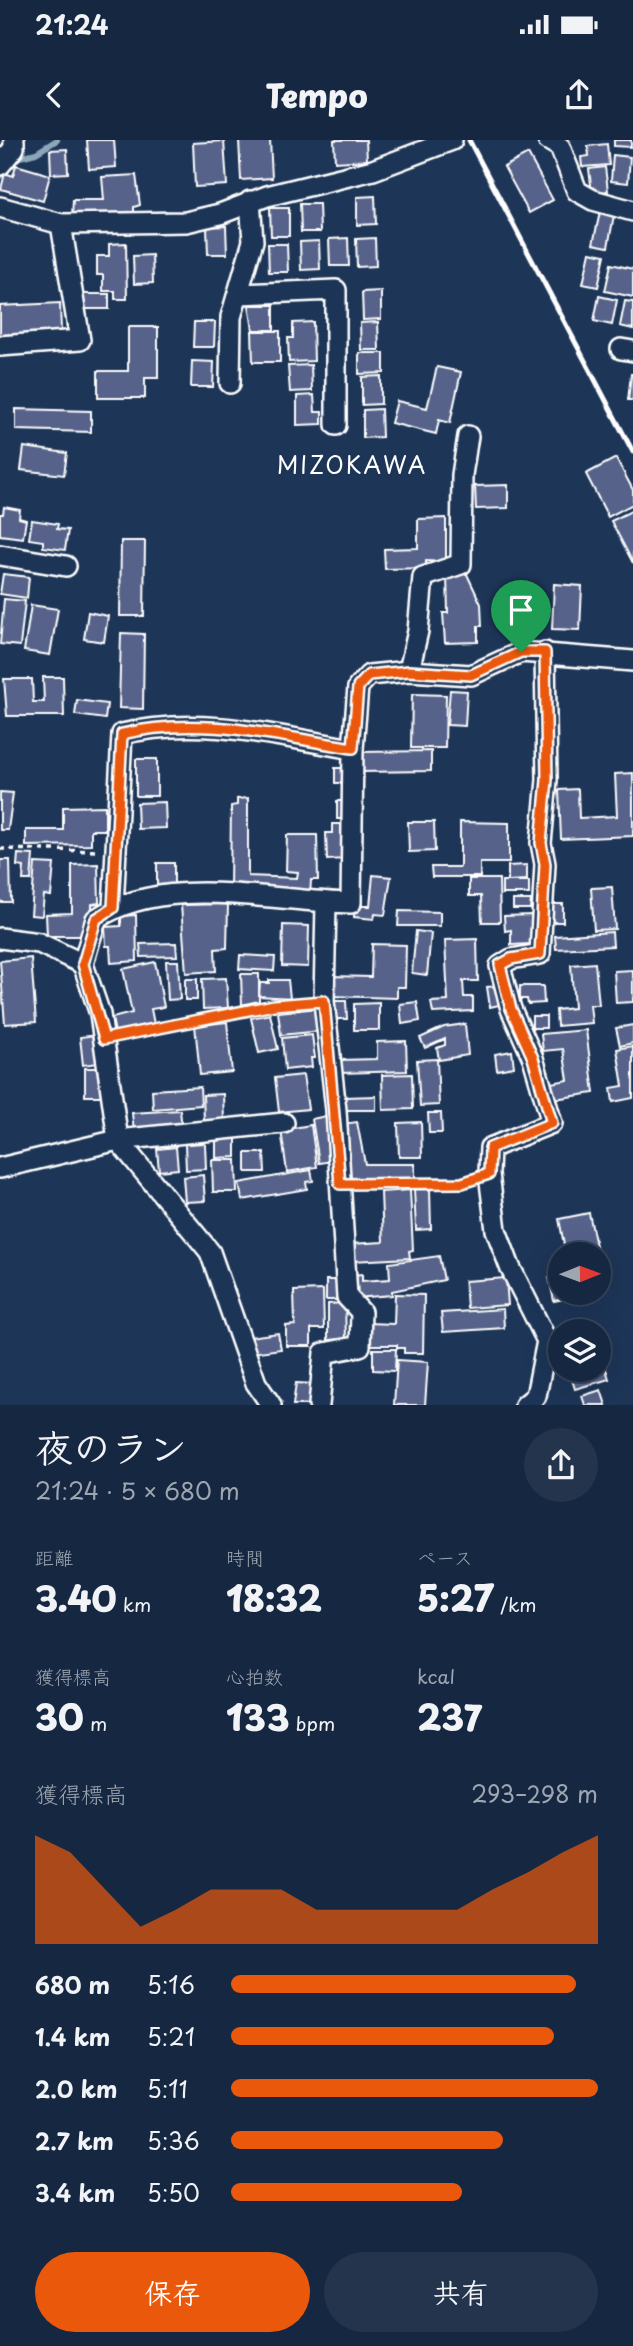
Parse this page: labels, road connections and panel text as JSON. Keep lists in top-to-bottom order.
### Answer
{
  "districts": ["MIZOKAWA"],
  "north": "right",
  "page": {
    "status": "21:24",
    "header": "Tempo",
    "heading": ["夜のラン", "21:24 · 5 × 680 m"],
    "stats": [
      ["距離", "3.40 km"],
      ["時間", "18:32"],
      ["ペース", "5:27 /km"],
      ["獲得標高", "30 m"],
      ["心拍数", "133 bpm"],
      ["kcal", "237"]
    ],
    "chart": ["獲得標高", "293–298 m"],
    "list": [
      {
        "name": "680 m",
        "note": "5:16"
      },
      {
        "name": "1.4 km",
        "note": "5:21"
      },
      {
        "name": "2.0 km",
        "note": "5:11"
      },
      {
        "name": "2.7 km",
        "note": "5:36"
      },
      {
        "name": "3.4 km",
        "note": "5:50"
      }
    ],
    "buttons": ["保存", "共有"]
  }
}
